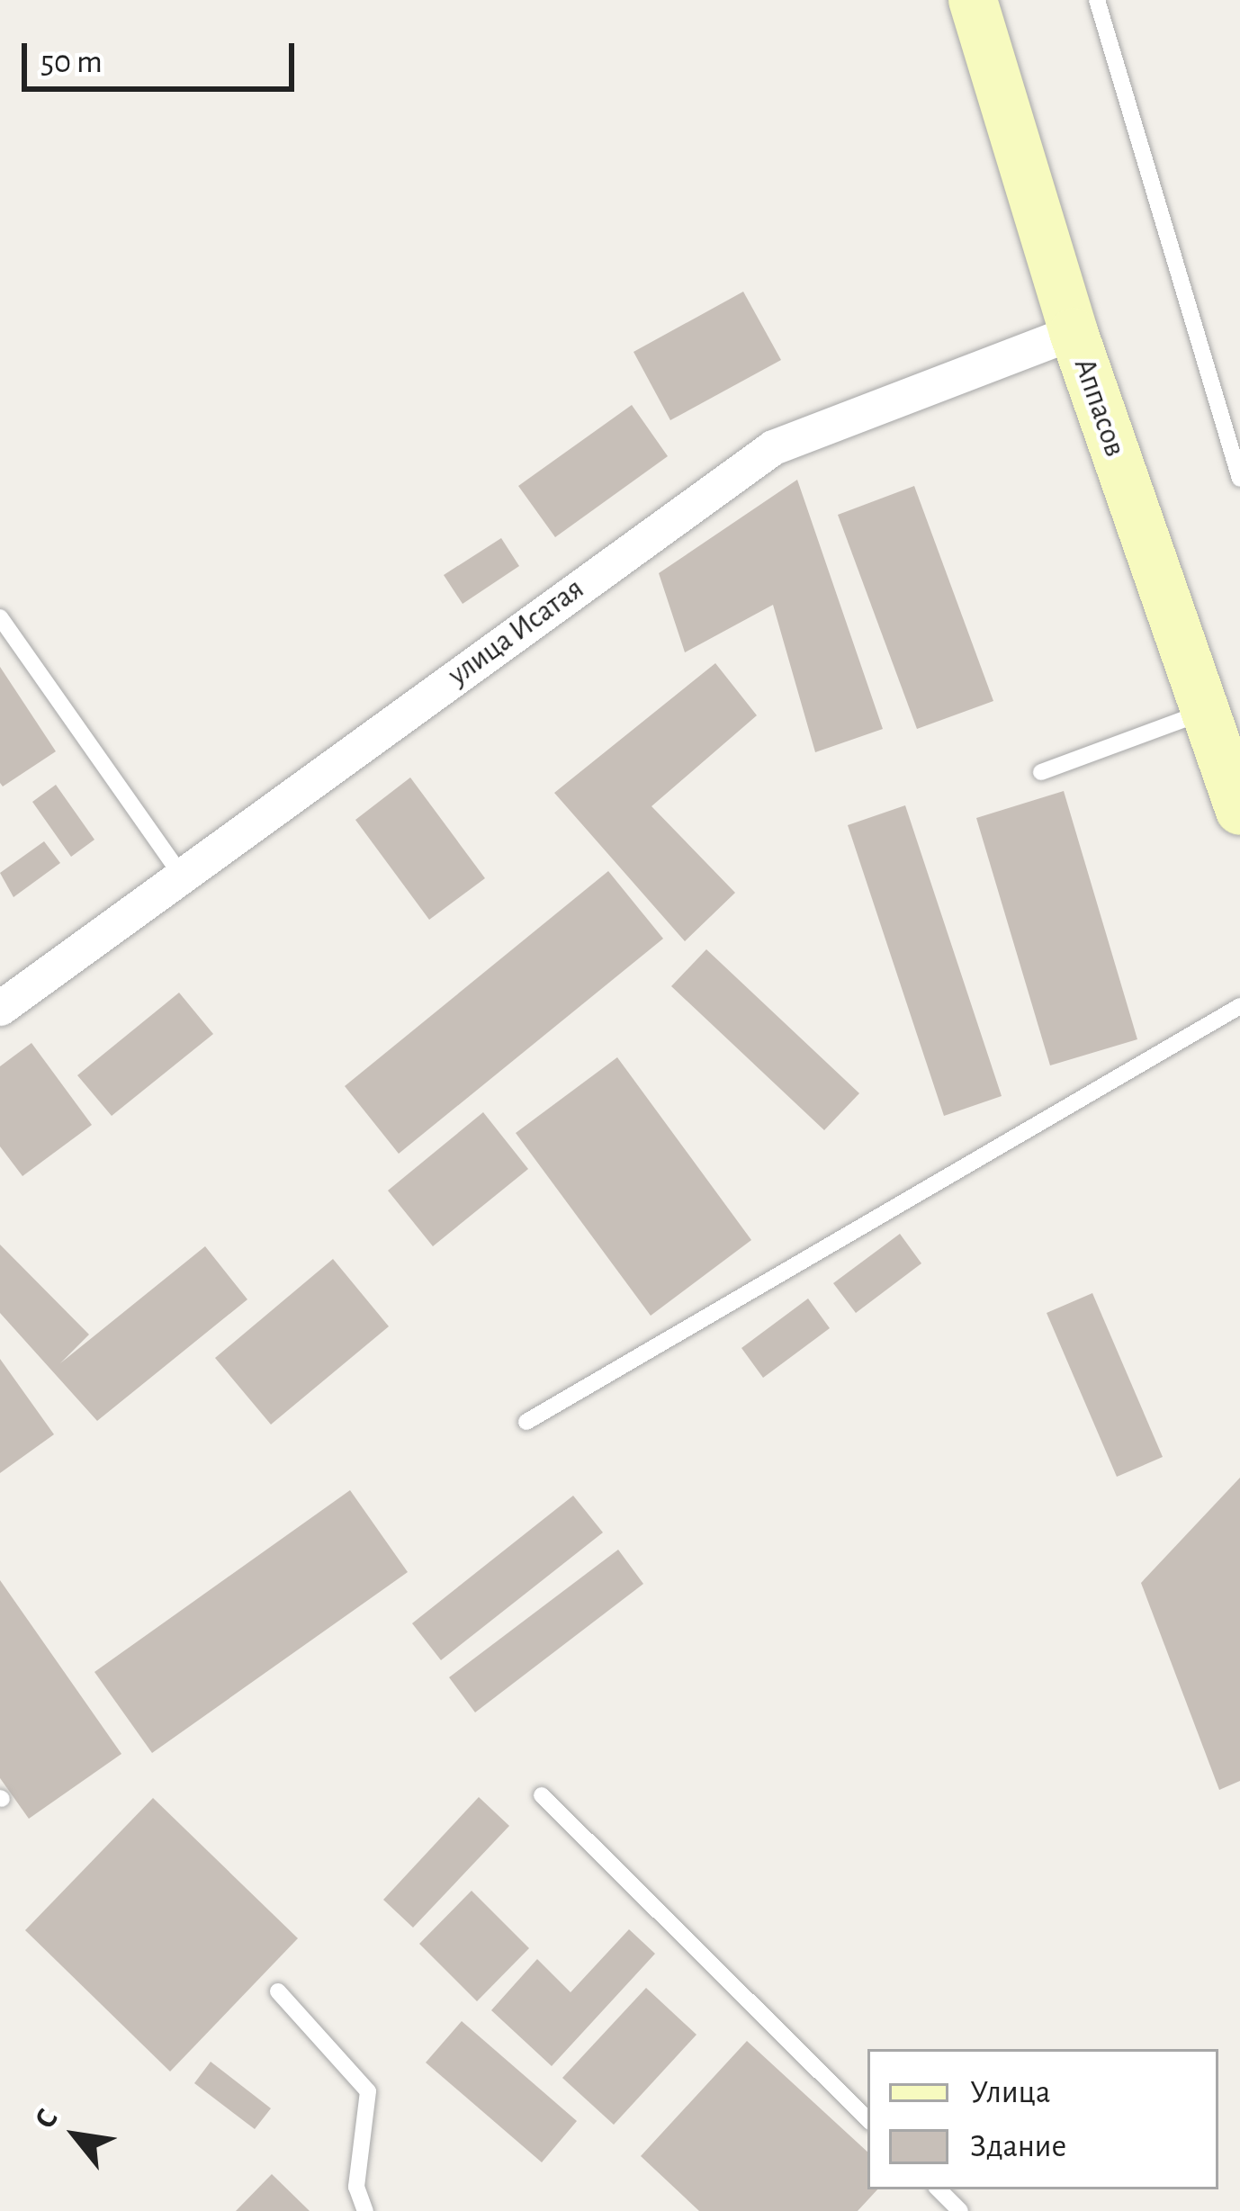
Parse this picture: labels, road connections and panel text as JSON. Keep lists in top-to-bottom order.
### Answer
{
  "streets": {
    "street": ["Аппасов", "улица Исатая"]
  },
  "crossings": [
    ["Аппасов", "улица Исатая"]
  ],
  "legend": ["Улица", "Здание"],
  "scale_bar": "50 m",
  "north": "top left"
}
